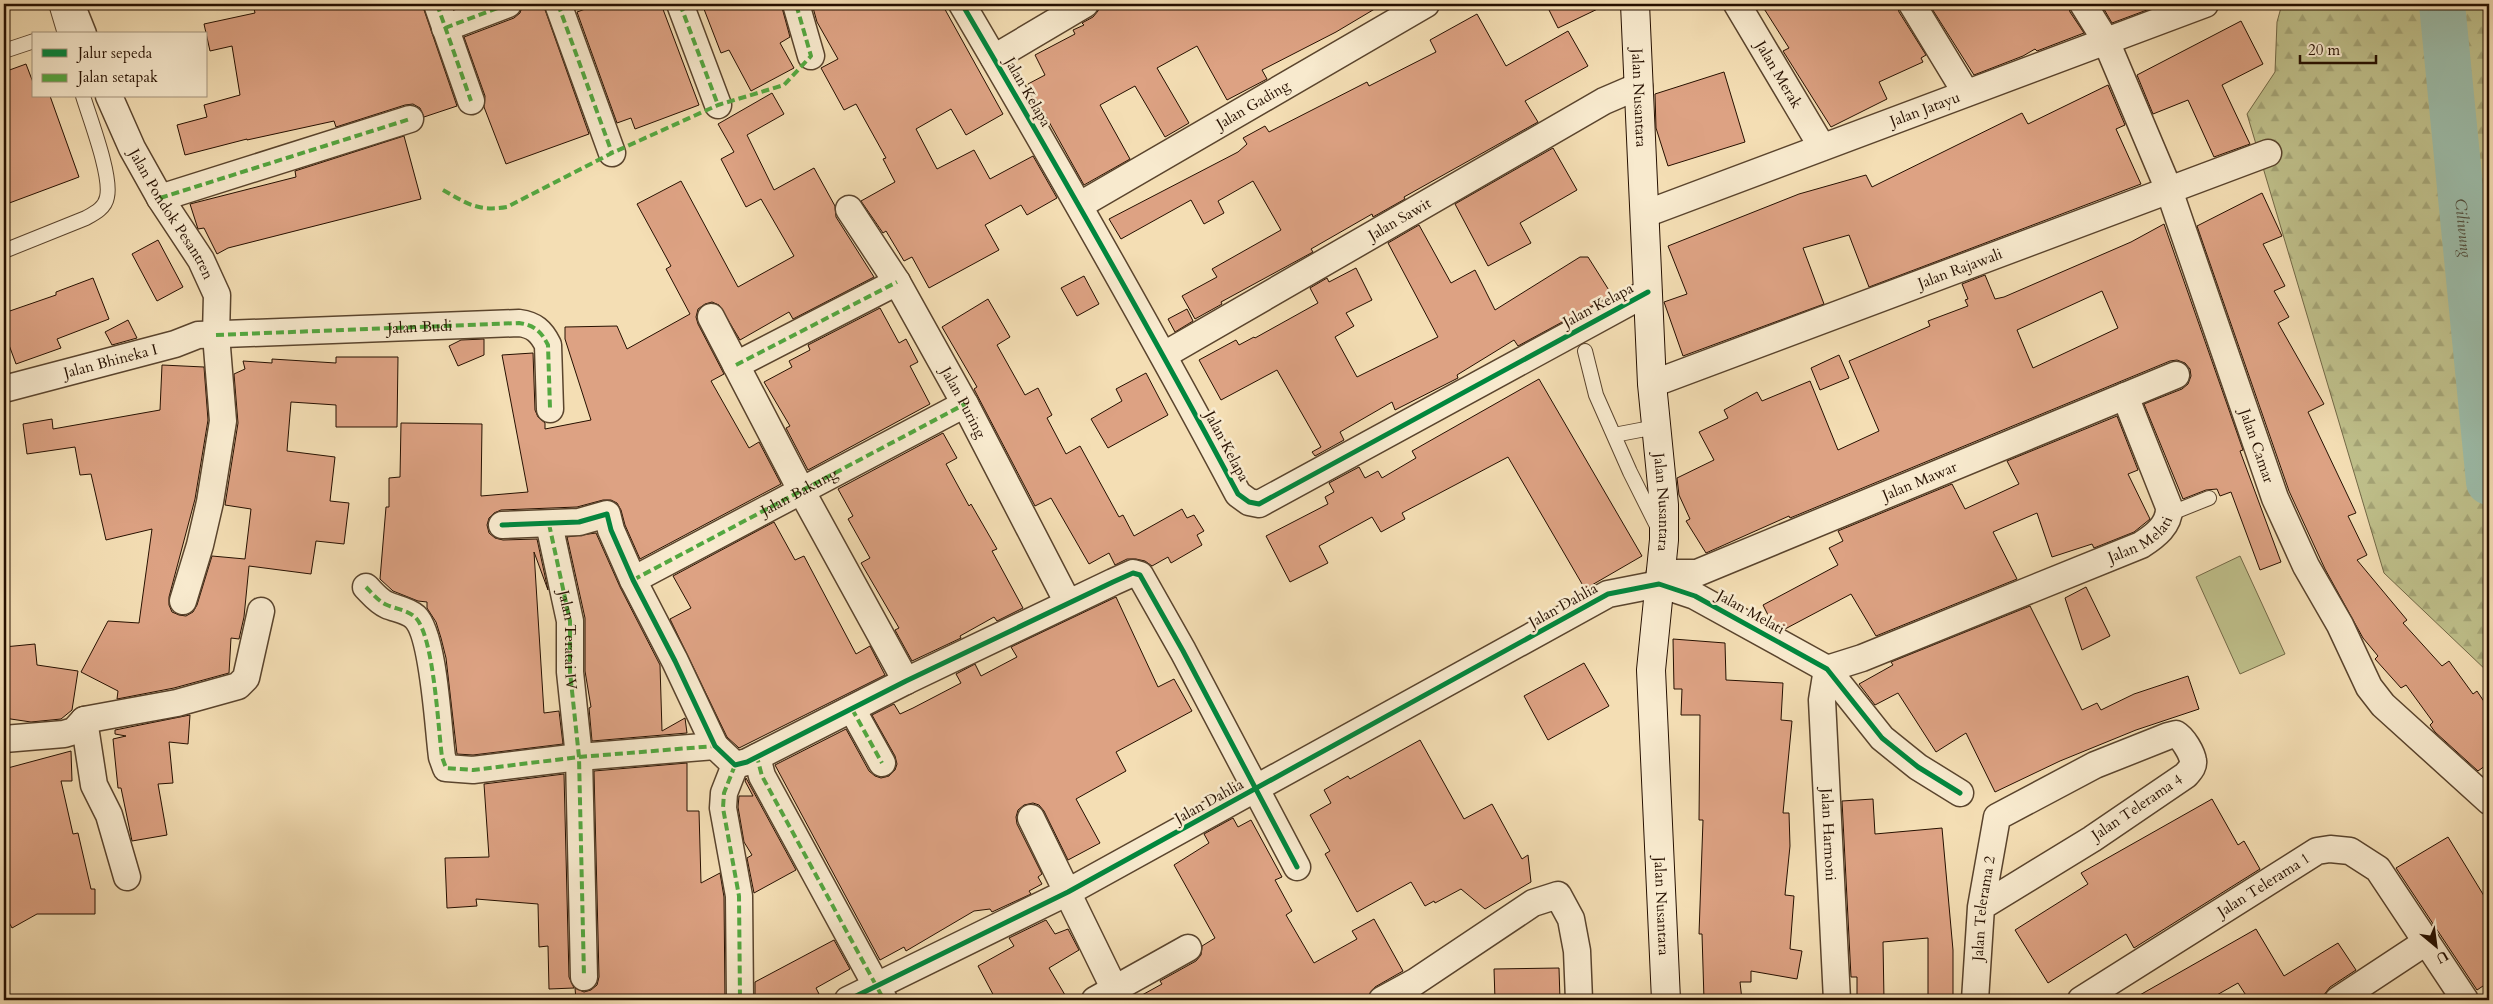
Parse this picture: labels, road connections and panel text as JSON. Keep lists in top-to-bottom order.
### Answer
{
  "streets": {
    "main road": ["Jalan Nusantara"],
    "street": [
      "Jalan Merak",
      "Jalan Kelapa",
      "Jalan Gading",
      "Jalan Jatayu",
      "Jalan Pondok Pesantren",
      "Jalan Sawit",
      "Jalan Rajawali",
      "Jalan Budi",
      "Jalan Bhineka I",
      "Jalan Puring",
      "Jalan Camar",
      "Jalan Mawar",
      "Jalan Bakung",
      "Jalan Melati",
      "Jalan Dahlia",
      "Jalan Teratai IV",
      "Jalan Telerama 4",
      "Jalan Harmoni",
      "Jalan Telerama 1",
      "Jalan Telerama 2"
    ]
  },
  "crossings": [
    ["Jalan Merak", "Jalan Jatayu"],
    ["Jalan Kelapa", "Jalan Nusantara"],
    ["Jalan Kelapa", "Jalan Gading"],
    ["Jalan Kelapa", "Jalan Sawit"],
    ["Jalan Nusantara", "Jalan Jatayu"],
    ["Jalan Nusantara", "Jalan Sawit"],
    ["Jalan Nusantara", "Jalan Rajawali"],
    ["Jalan Nusantara", "Jalan Mawar"],
    ["Jalan Nusantara", "Jalan Melati"],
    ["Jalan Nusantara", "Jalan Dahlia"],
    ["Jalan Jatayu", "Jalan Camar"],
    ["Jalan Pondok Pesantren", "Jalan Budi"],
    ["Jalan Pondok Pesantren", "Jalan Bhineka I"],
    ["Jalan Rajawali", "Jalan Camar"],
    ["Jalan Budi", "Jalan Bhineka I"],
    ["Jalan Puring", "Jalan Bakung"],
    ["Jalan Mawar", "Jalan Melati"],
    ["Jalan Mawar", "Jalan Dahlia"],
    ["Jalan Melati", "Jalan Dahlia"],
    ["Jalan Melati", "Jalan Harmoni"],
    ["Jalan Telerama 4", "Jalan Telerama 2"]
  ],
  "water": ["Ciliwung"],
  "legend": ["Jalur sepeda", "Jalan setapak"],
  "scale_bar": "20 m",
  "north": "bottom right"
}
